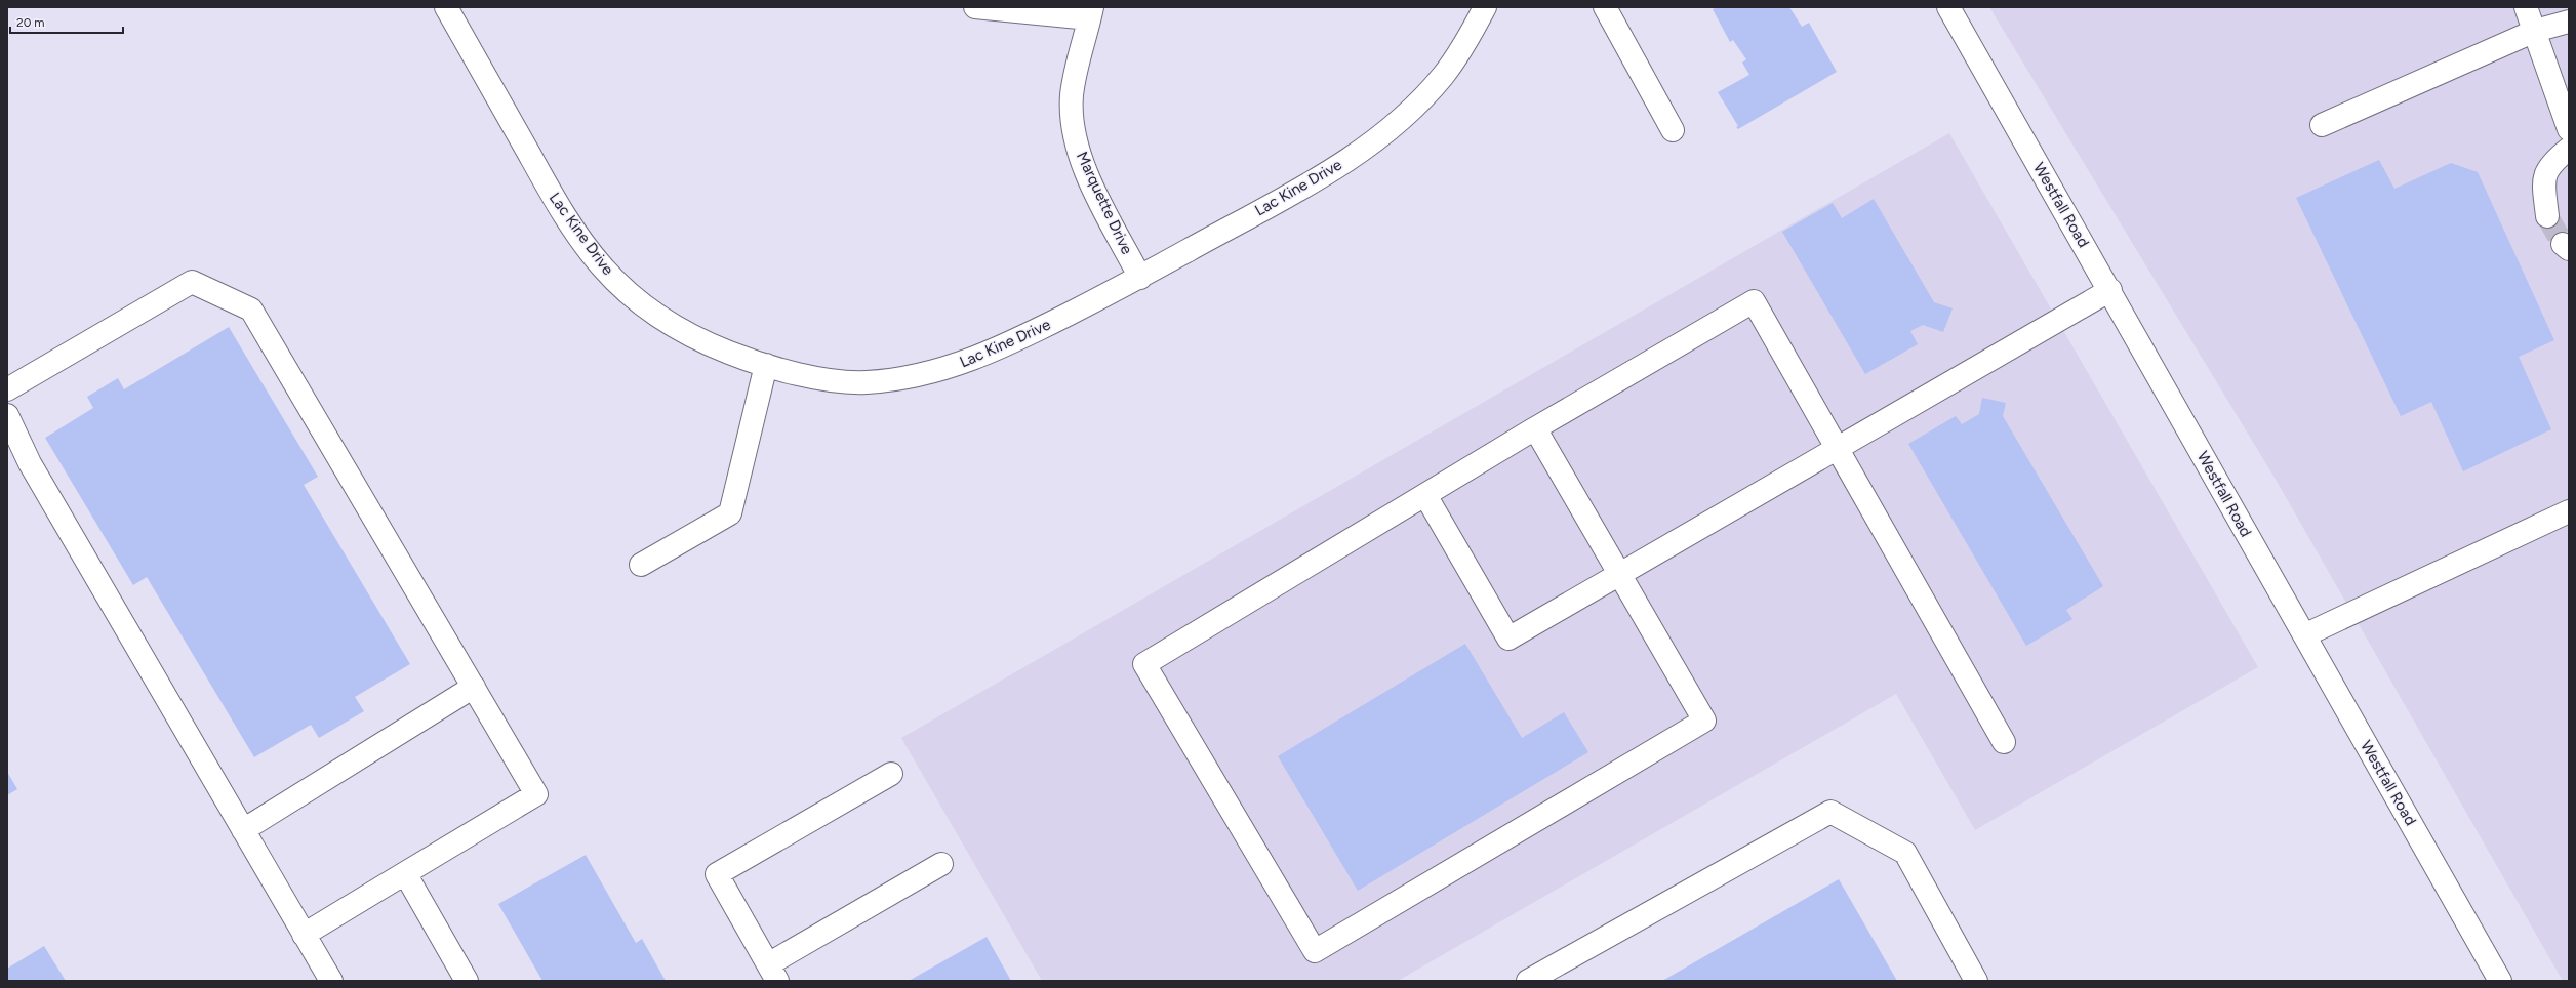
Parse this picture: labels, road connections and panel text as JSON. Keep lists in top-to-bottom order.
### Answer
{
  "streets": {
    "street": ["Lac Kine Drive", "Marquette Drive", "Westfall Road"]
  },
  "crossings": [
    ["Lac Kine Drive", "Marquette Drive"]
  ],
  "scale_bar": "20 m"
}
